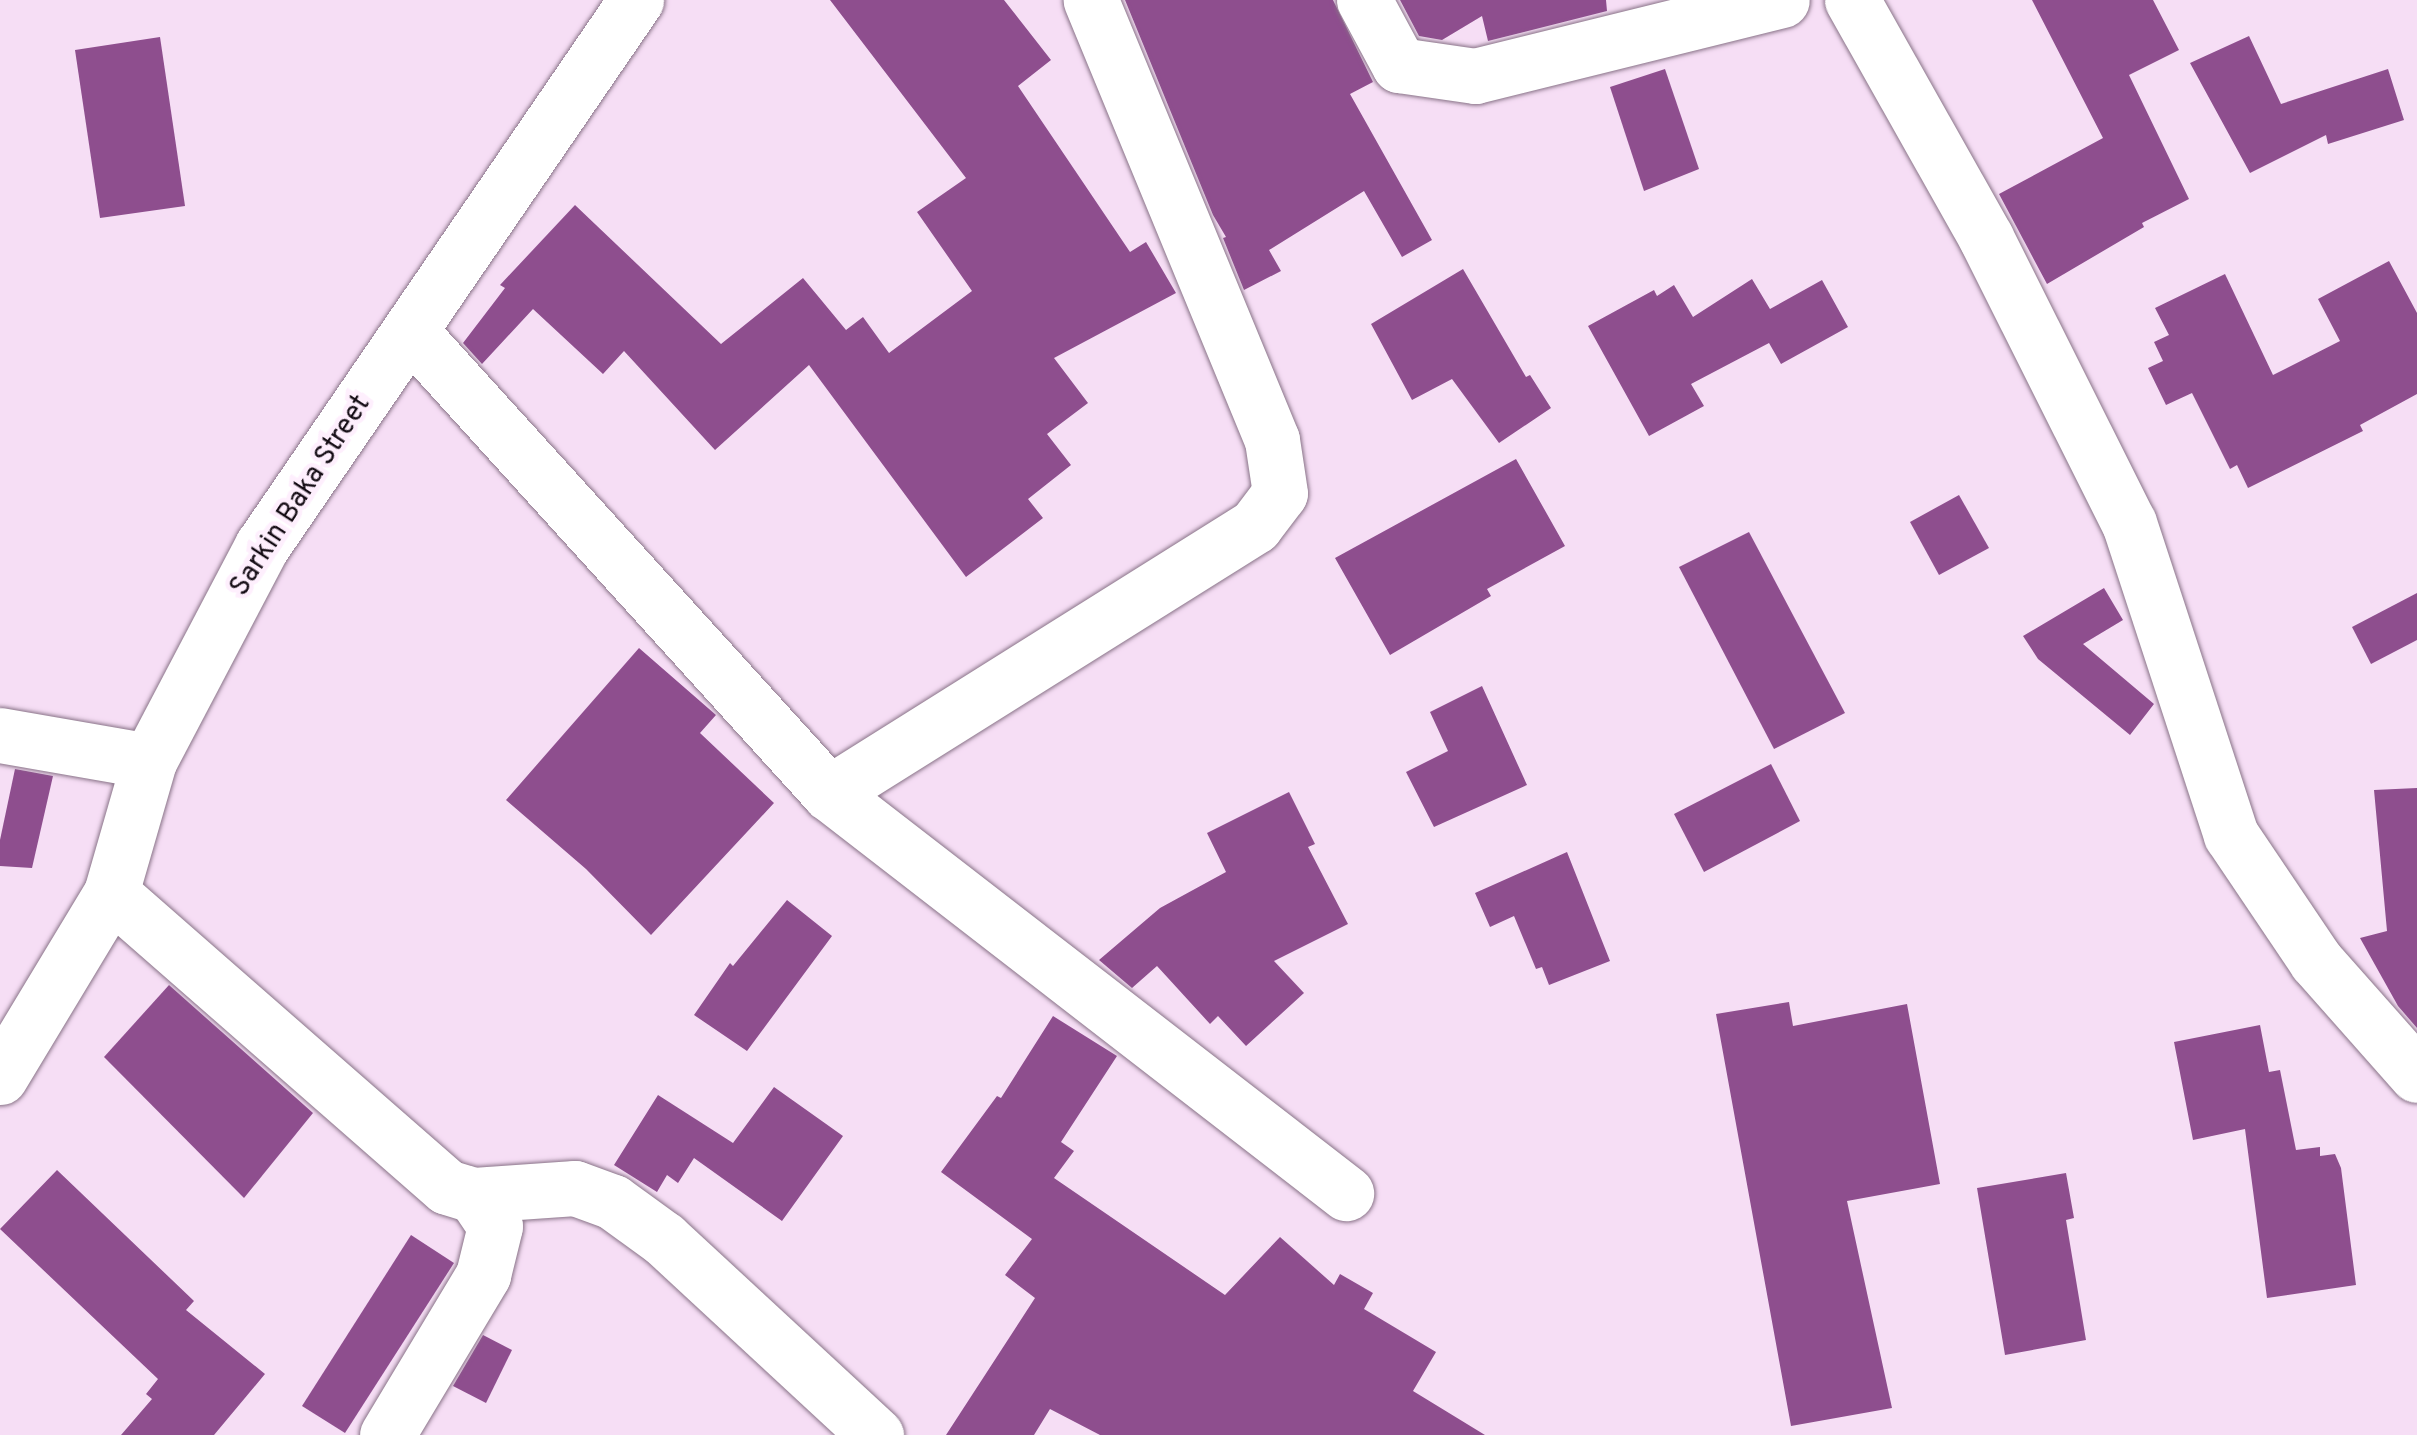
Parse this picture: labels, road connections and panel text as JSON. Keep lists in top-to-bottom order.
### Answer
{
  "streets": {
    "street": ["Sarkin Baka Street"]
  }
}
